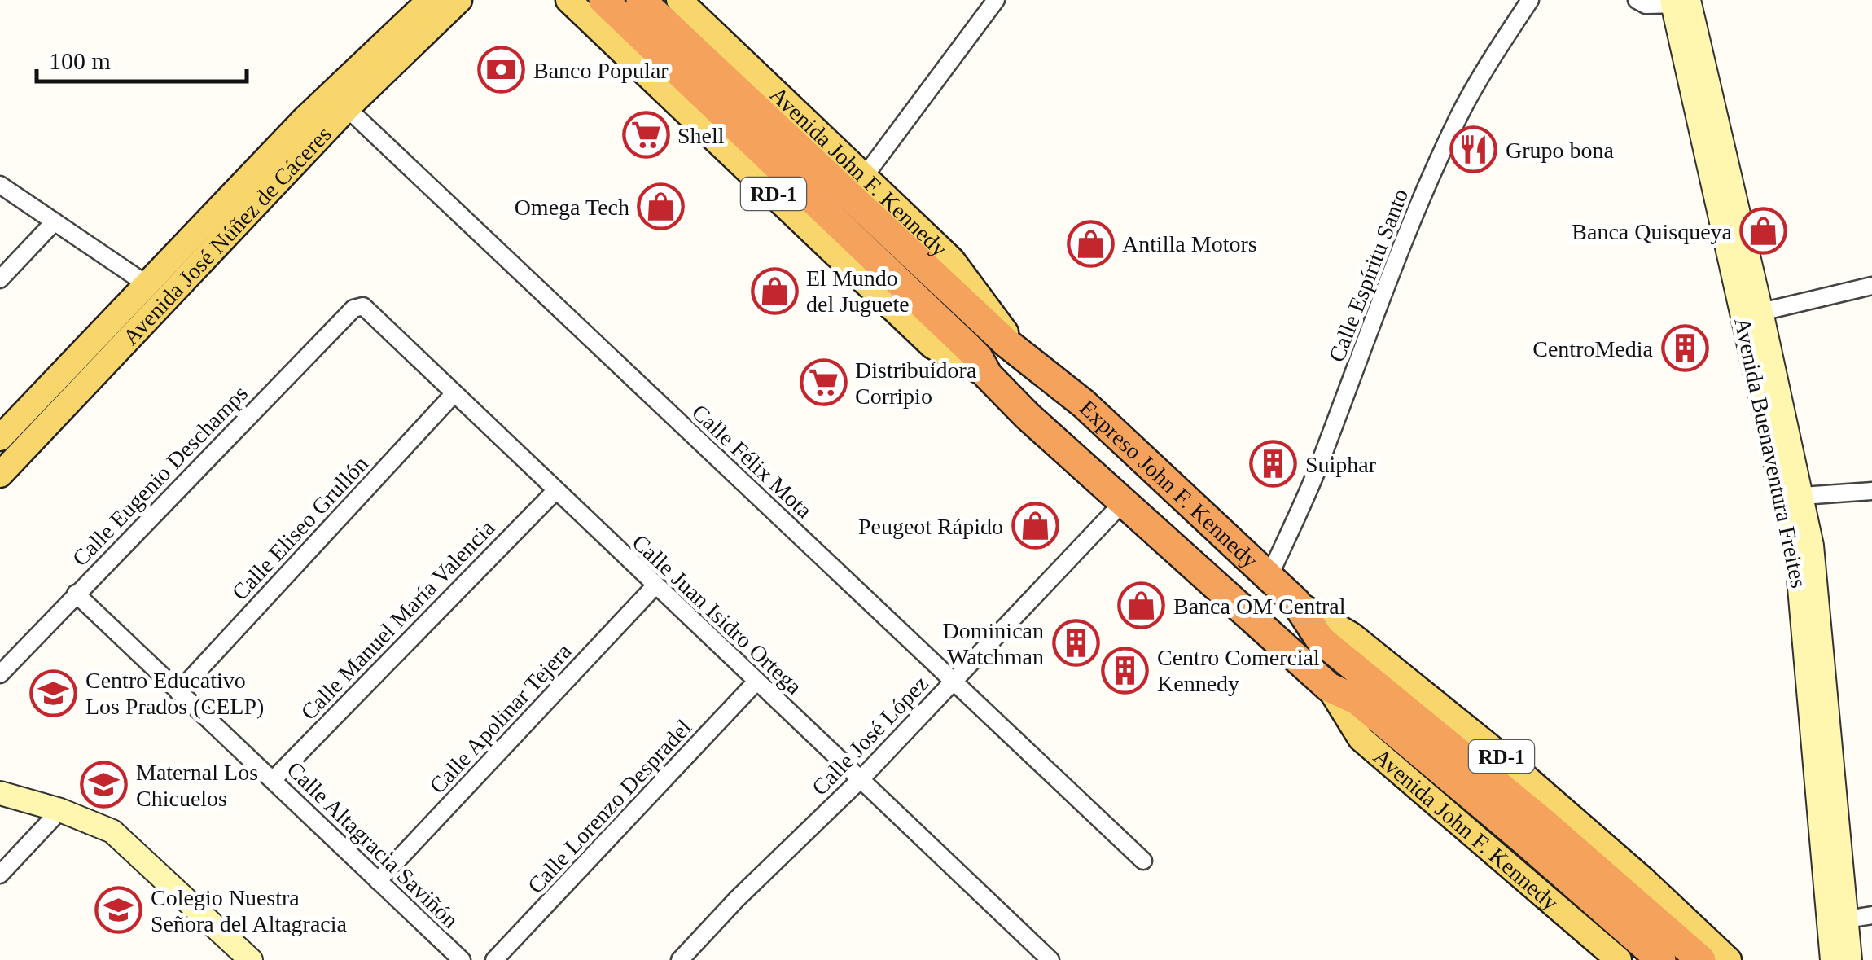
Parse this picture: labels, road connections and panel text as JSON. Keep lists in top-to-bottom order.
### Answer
{
  "streets": {
    "highway": ["RD-1", "Expreso John F. Kennedy"],
    "main road": ["Avenida John F. Kennedy", "Avenida José Núñez de Cáceres", "Avenida Buenaventura Freites"],
    "street": [
      "Calle Espíritu Santo",
      "Calle Félix Mota",
      "Calle Eugenio Deschamps",
      "Calle Eliseo Grullón",
      "Calle Juan Isidro Ortega",
      "Calle Manuel María Valencia",
      "Calle Apolinar Tejera",
      "Calle José López",
      "Calle Lorenzo Despradel",
      "Calle Altagracia Saviñón"
    ]
  },
  "crossings": [
    ["Avenida John F. Kennedy", "Expreso John F. Kennedy"],
    ["RD-1", "Expreso John F. Kennedy"],
    ["Avenida José Núñez de Cáceres", "Calle Félix Mota"],
    ["Calle Espíritu Santo", "Expreso John F. Kennedy"],
    ["Calle Félix Mota", "Calle José López"],
    ["Calle Eugenio Deschamps", "Calle Juan Isidro Ortega"],
    ["Calle Eugenio Deschamps", "Calle Altagracia Saviñón"],
    ["Expreso John F. Kennedy", "Calle José López"],
    ["Calle Eliseo Grullón", "Calle Juan Isidro Ortega"],
    ["Calle Eliseo Grullón", "Calle Altagracia Saviñón"],
    ["Calle Juan Isidro Ortega", "Calle Manuel María Valencia"],
    ["Calle Juan Isidro Ortega", "Calle Apolinar Tejera"],
    ["Calle Juan Isidro Ortega", "Calle José López"],
    ["Calle Juan Isidro Ortega", "Calle Lorenzo Despradel"],
    ["Calle Manuel María Valencia", "Calle Altagracia Saviñón"],
    ["Calle Apolinar Tejera", "Calle Altagracia Saviñón"]
  ],
  "places": {
    "bank": ["Banco Popular"],
    "supermarket": ["Shell", "Distribuidora Corripio"],
    "restaurant": ["Grupo bona"],
    "shop": [
      "Omega Tech",
      "Banca Quisqueya",
      "Antilla Motors",
      "El Mundo del Juguete",
      "Peugeot Rápido",
      "Banca OM Central"
    ],
    "building": [
      "CentroMedia",
      "Suiphar",
      "Dominican Watchman",
      "Centro Comercial Kennedy"
    ],
    "school or university": ["Centro Educativo Los Prados (CELP)", "Maternal Los Chicuelos", "Colegio Nuestra Señora del Altagracia"]
  },
  "scale_bar": "100 m"
}
